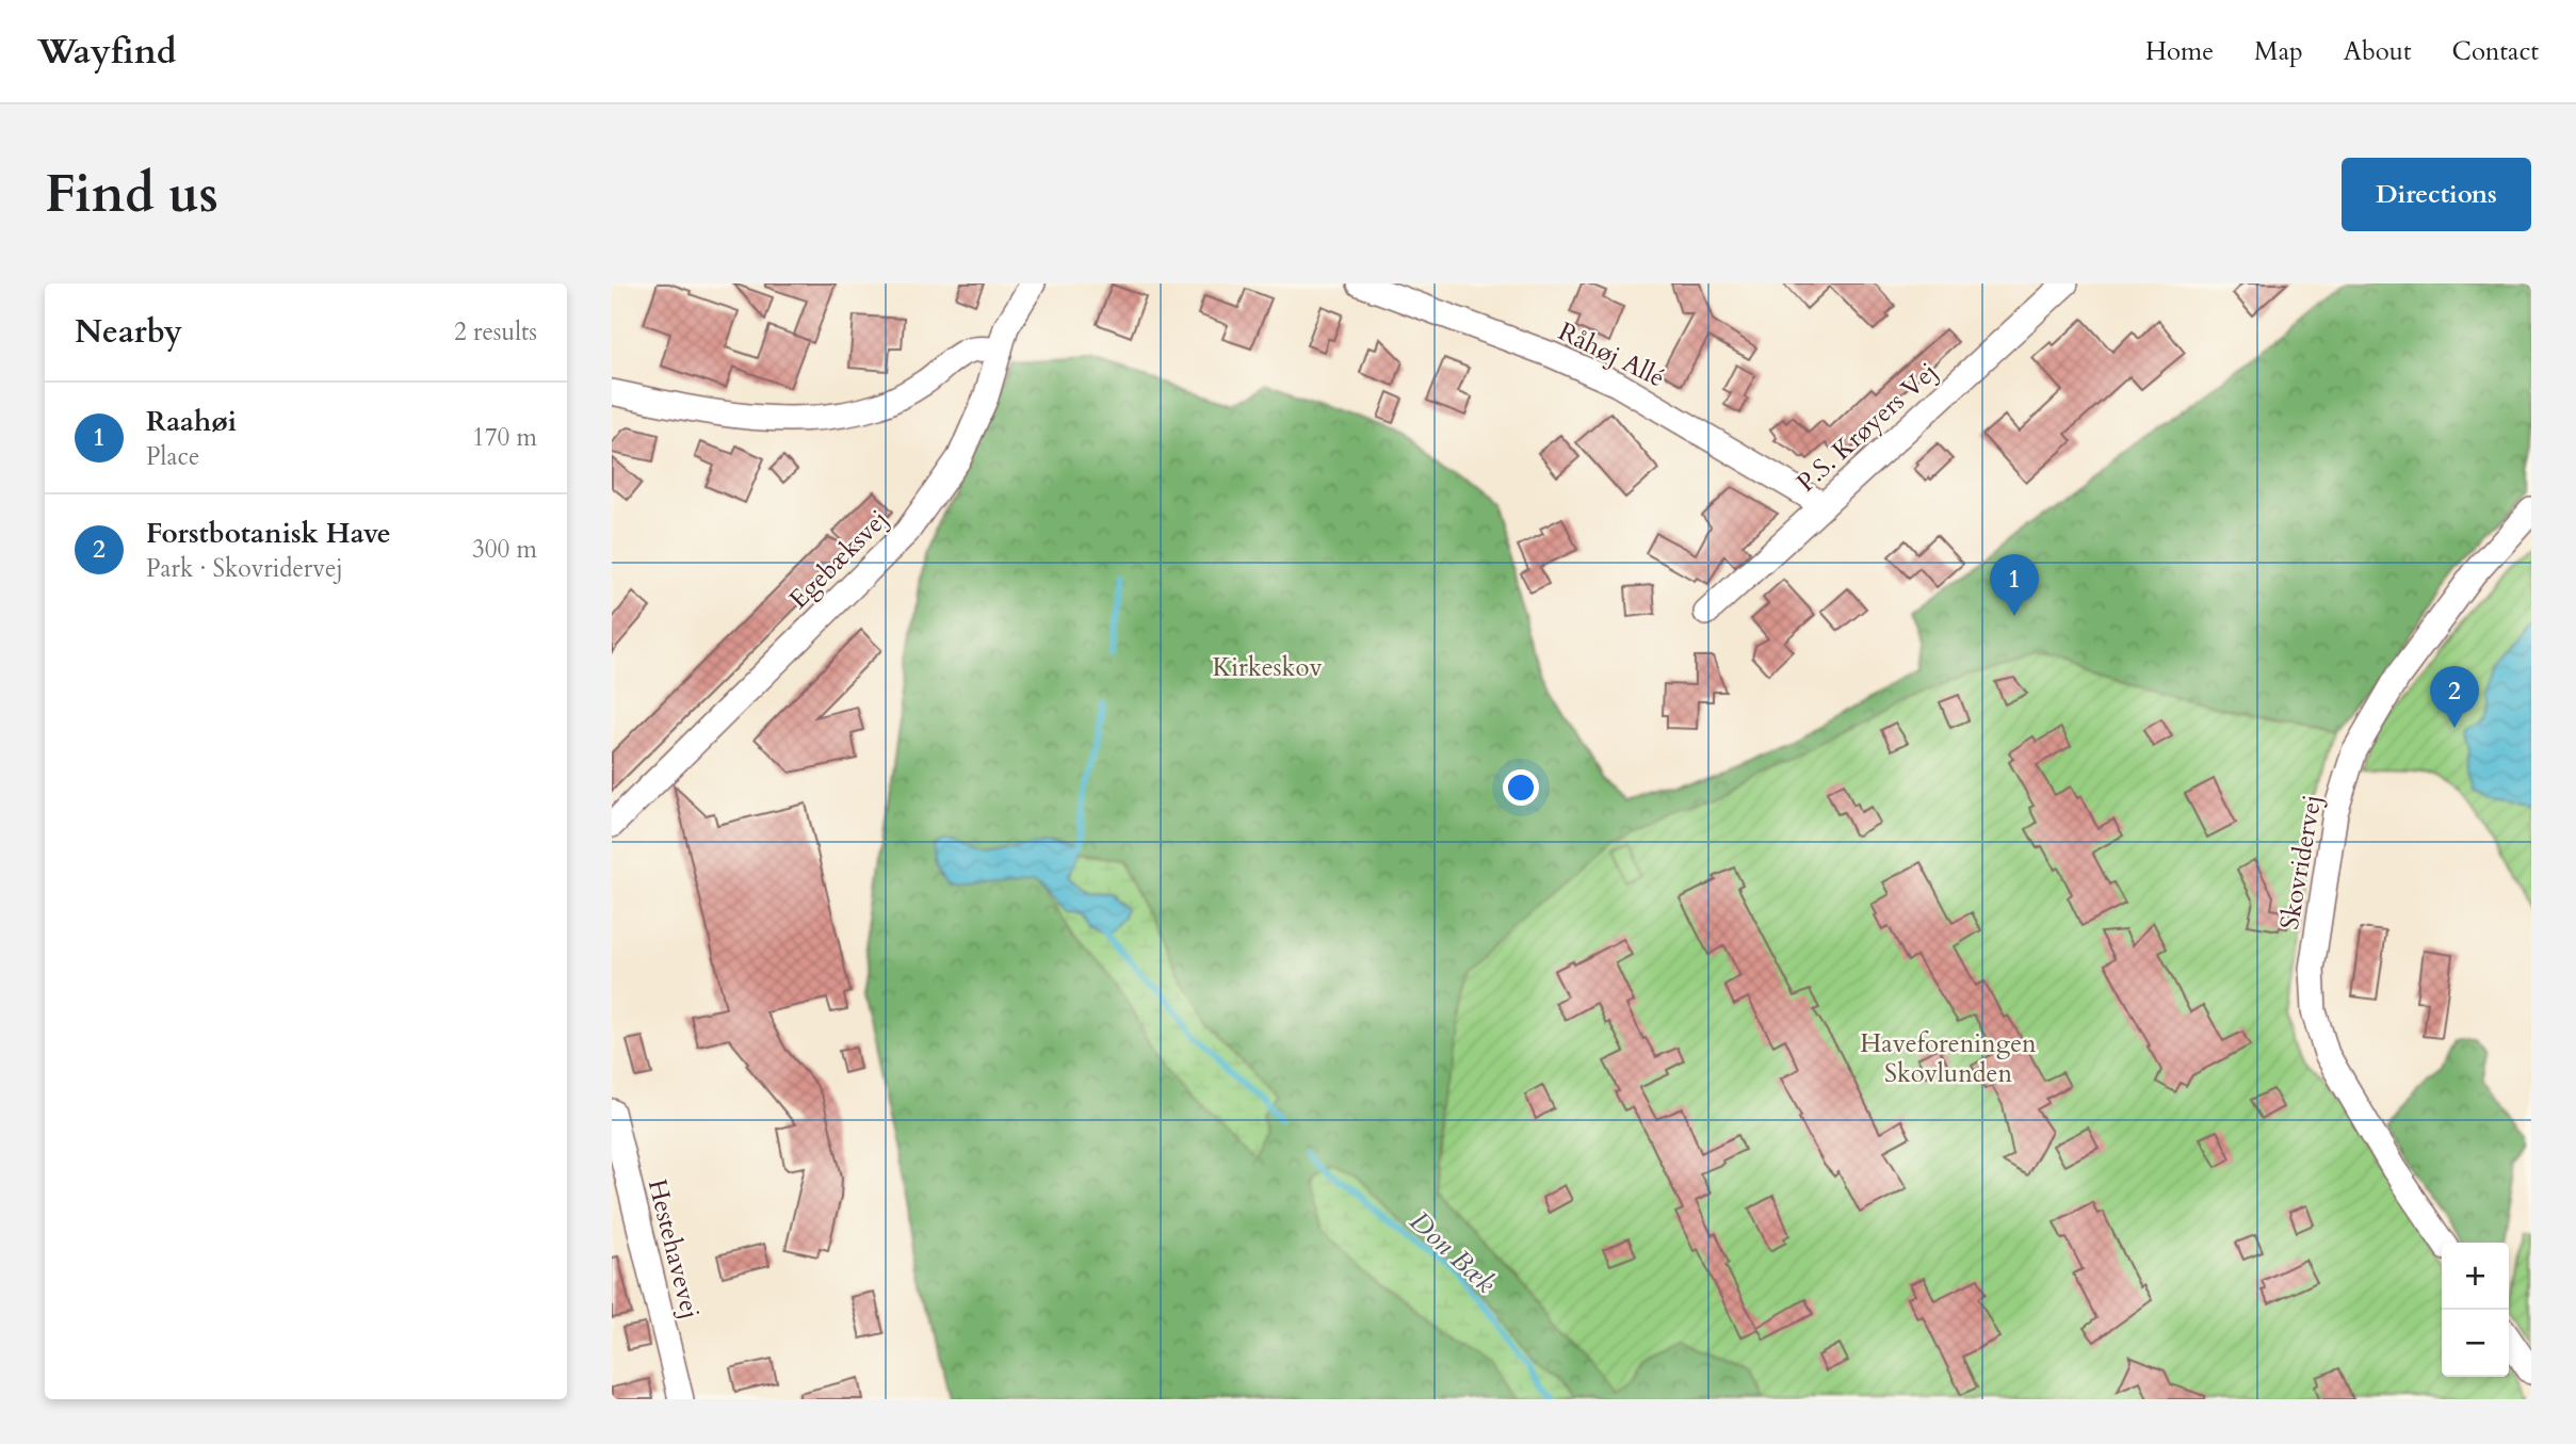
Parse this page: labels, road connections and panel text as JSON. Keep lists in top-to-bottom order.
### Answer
{
  "streets": {
    "street": [
      "Råhøj Allé",
      "P.S. Krøyers Vej",
      "Egebæksvej",
      "Skovridervej",
      "Hestehavevej"
    ]
  },
  "crossings": [
    ["Råhøj Allé", "P.S. Krøyers Vej"]
  ],
  "water": ["Don Bæk"],
  "parks": ["Kirkeskov", "Haveforeningen Skovlunden"],
  "page": {
    "header": "Wayfind",
    "nav": [
      "Home",
      "Map",
      "About",
      "Contact"
    ],
    "buttons": "Directions",
    "title": "Find us",
    "heading": ["Nearby", "2 results"],
    "list": [
      {
        "mark": "1",
        "name": "Raahøi",
        "note": "Place",
        "value": "170 m"
      },
      {
        "mark": "2",
        "name": "Forstbotanisk Have",
        "note": "Park · Skovridervej",
        "value": "300 m"
      }
    ],
    "pins": ["1", "2"],
    "map_buttons": ["+", "−"]
  }
}
